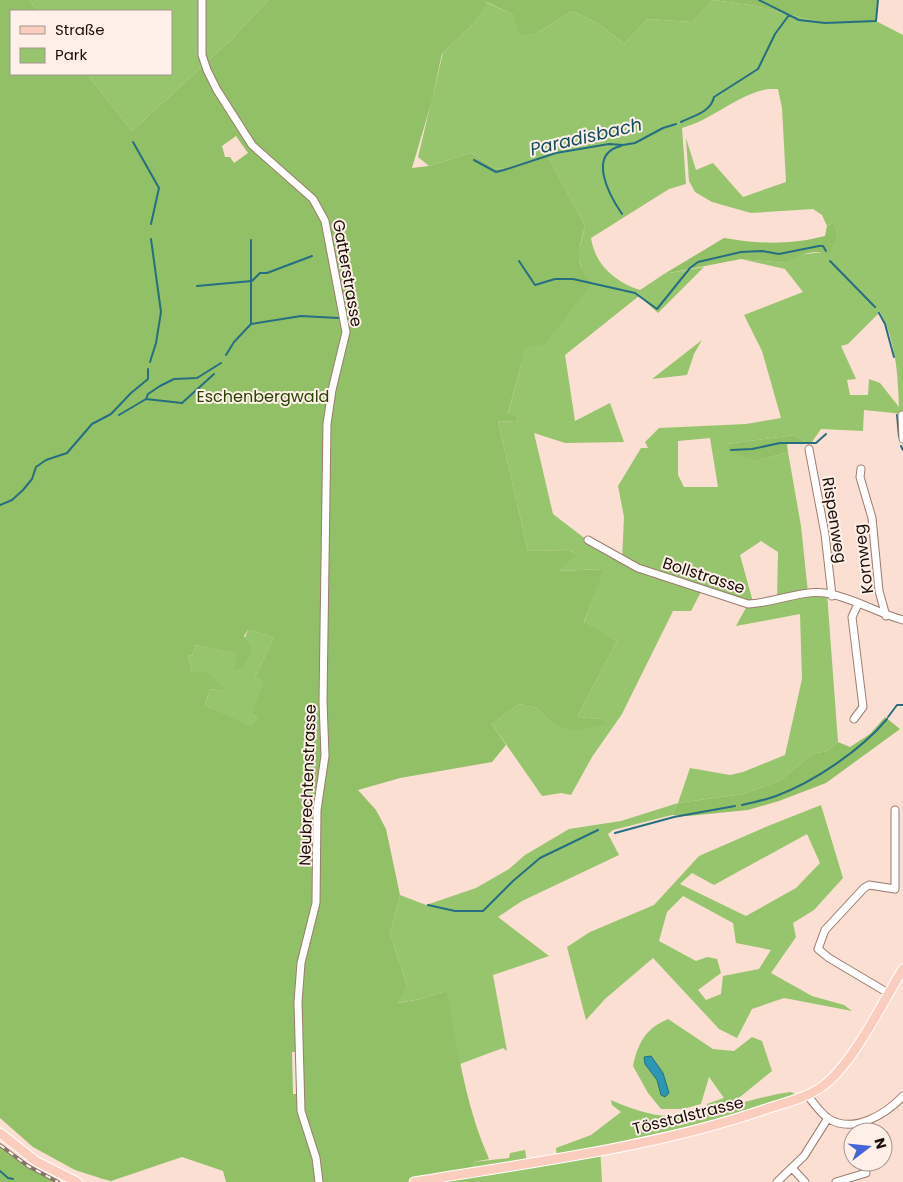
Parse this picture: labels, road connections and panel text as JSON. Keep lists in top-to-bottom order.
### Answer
{
  "streets": {
    "main road": ["Tösstalstrasse"],
    "street": [
      "Gatterstrasse",
      "Rispenweg",
      "Kornweg",
      "Bollstrasse",
      "Neubrechtenstrasse"
    ]
  },
  "crossings": [
    ["Gatterstrasse", "Neubrechtenstrasse"],
    ["Rispenweg", "Bollstrasse"],
    ["Kornweg", "Bollstrasse"]
  ],
  "water": ["Paradisbach"],
  "parks": ["Eschenbergwald"],
  "legend": ["Straße", "Park"],
  "north": "right"
}
